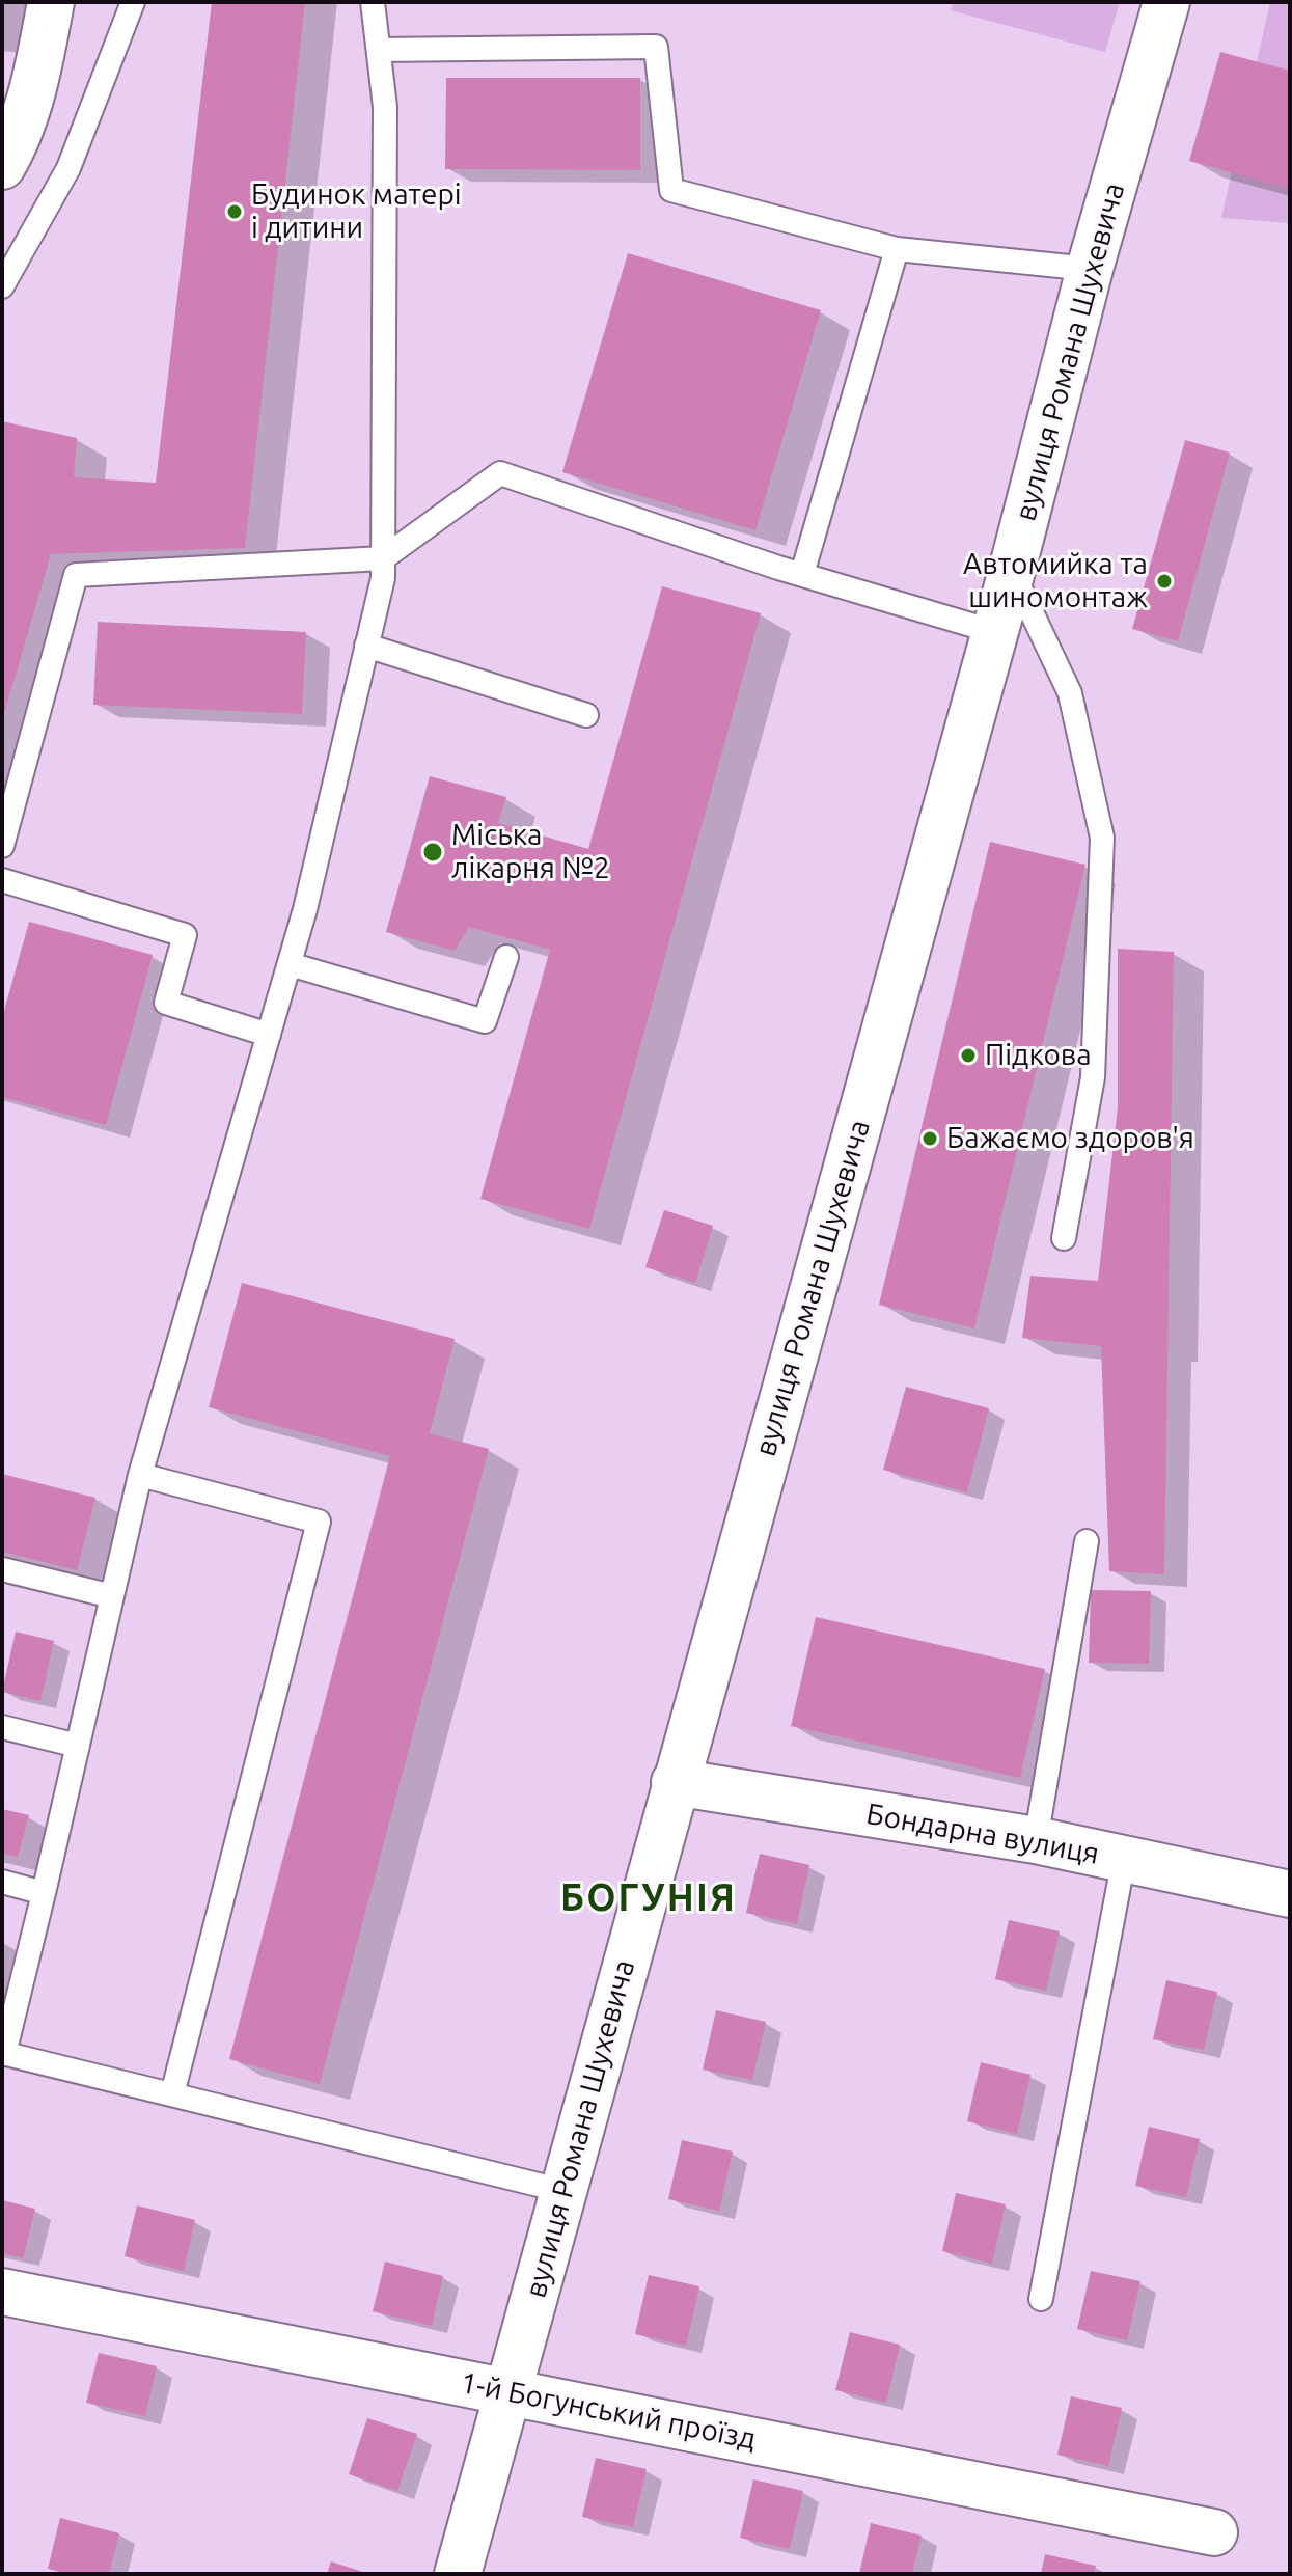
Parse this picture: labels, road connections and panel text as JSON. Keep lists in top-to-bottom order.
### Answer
{
  "streets": {
    "street": ["вулиця Романа Шухевича", "Бондарна вулиця", "1-й Богунський проїзд"]
  },
  "crossings": [
    ["вулиця Романа Шухевича", "Бондарна вулиця"],
    ["вулиця Романа Шухевича", "1-й Богунський проїзд"]
  ],
  "districts": ["БОГУНІЯ"],
  "places": [
    "Будинок матері і дитини",
    "Автомийка та шиномонтаж",
    "Міська лікарня №2",
    "Підкова",
    "Бажаємо здоров'я"
  ]
}
